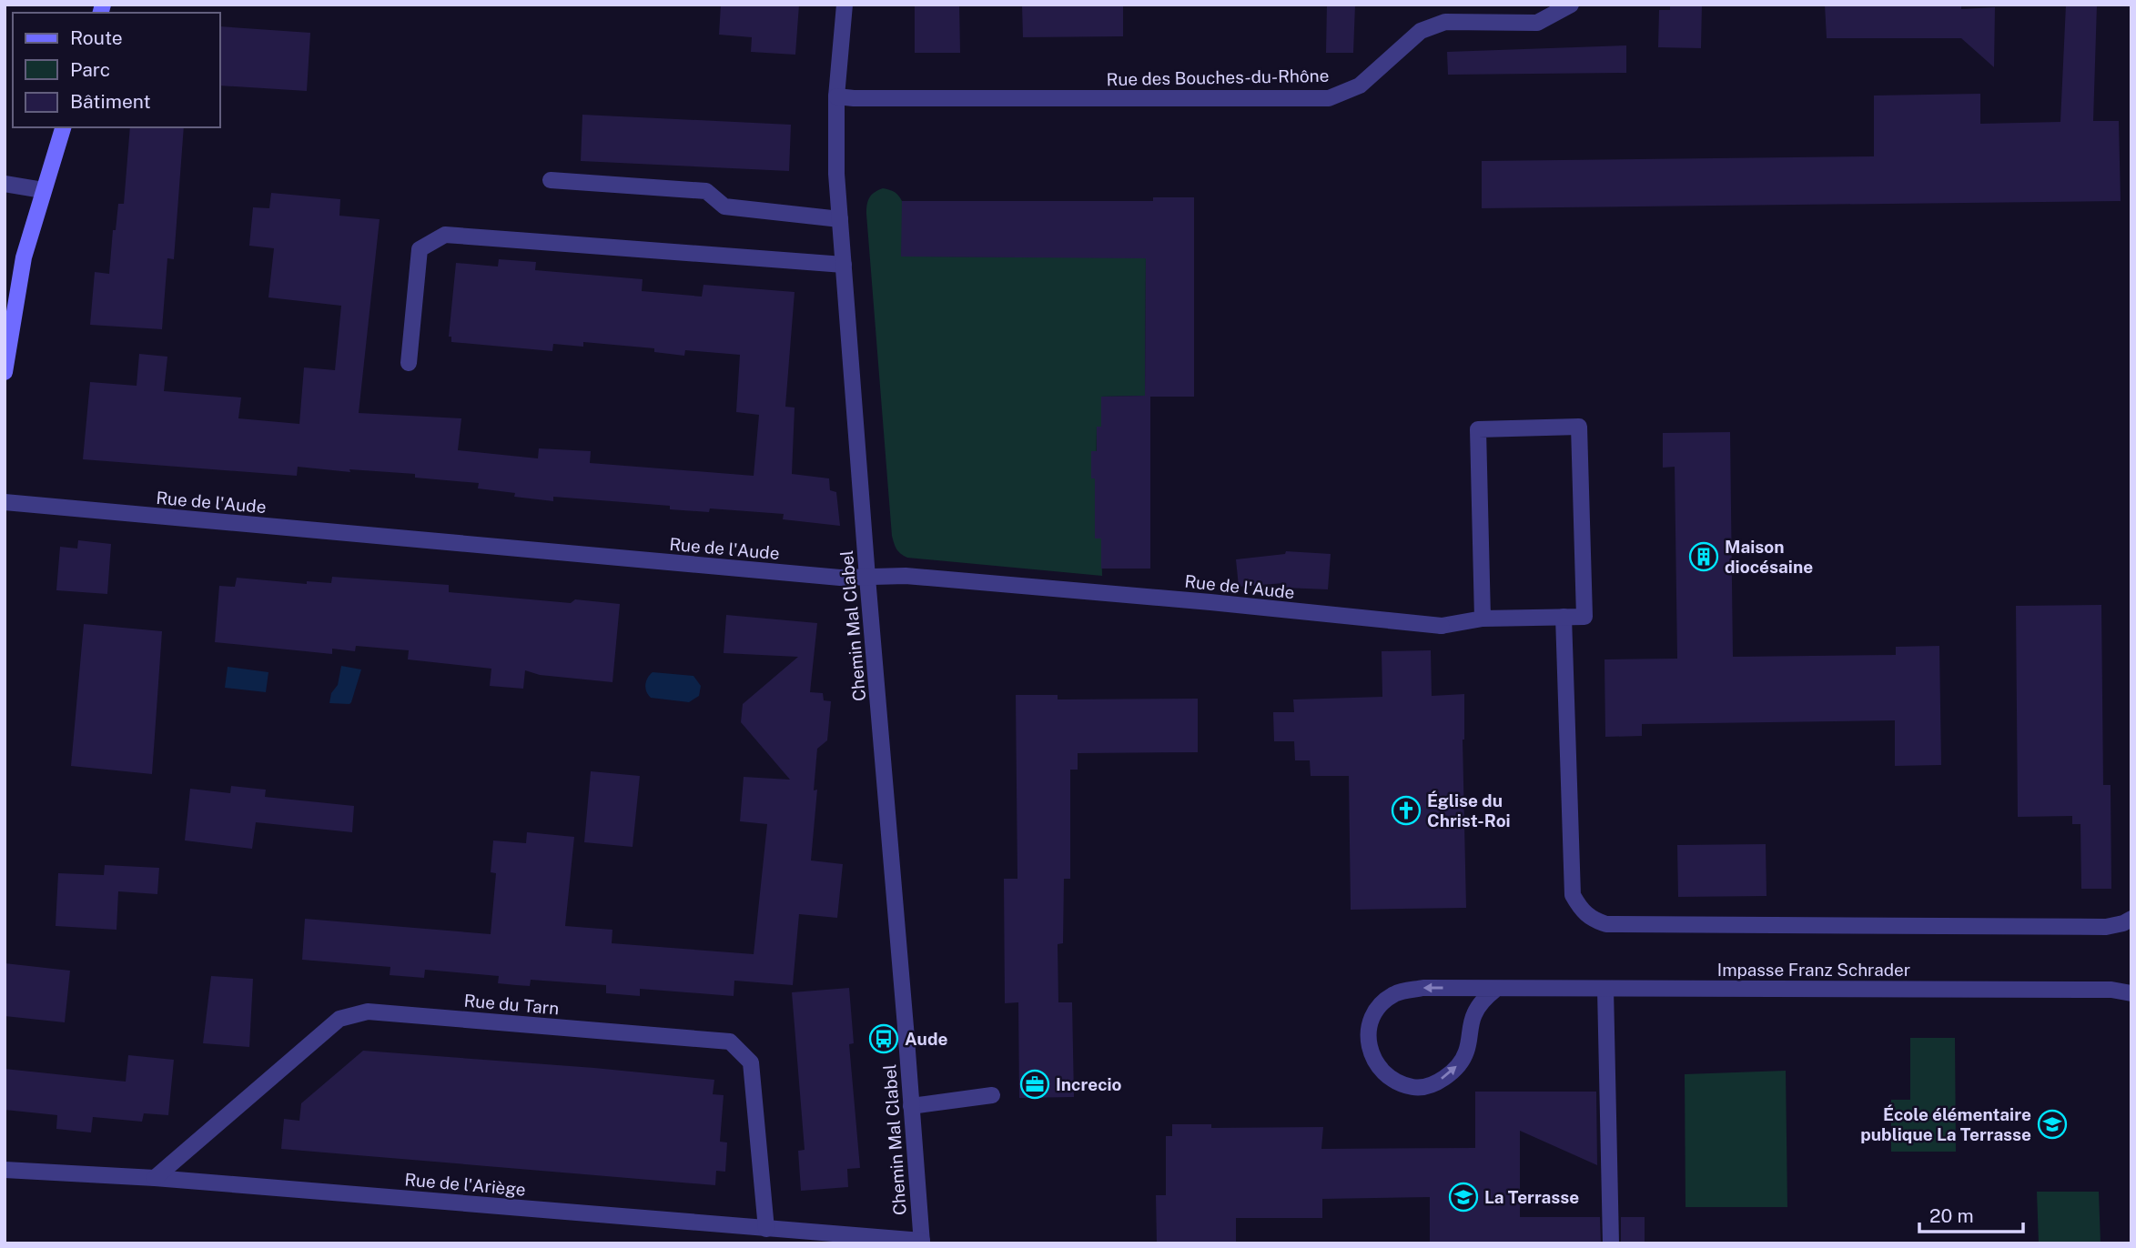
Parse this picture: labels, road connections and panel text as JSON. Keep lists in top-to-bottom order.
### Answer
{
  "streets": {
    "street": [
      "Rue des Bouches-du-Rhône",
      "Rue de l'Aude",
      "Chemin Mal Clabel",
      "Impasse Franz Schrader",
      "Rue du Tarn",
      "Rue de l'Ariège"
    ]
  },
  "crossings": [
    ["Rue des Bouches-du-Rhône", "Chemin Mal Clabel"],
    ["Rue de l'Aude", "Chemin Mal Clabel"],
    ["Chemin Mal Clabel", "Rue de l'Ariège"],
    ["Rue du Tarn", "Rue de l'Ariège"]
  ],
  "places": {
    "building": ["Maison diocésaine"],
    "church": ["Église du Christ-Roi"],
    "bus stop": ["Aude"],
    "office": ["Increcio"],
    "school or university": ["École élémentaire publique La Terrasse", "La Terrasse"]
  },
  "legend": ["Route", "Parc", "Bâtiment"],
  "scale_bar": "20 m"
}
